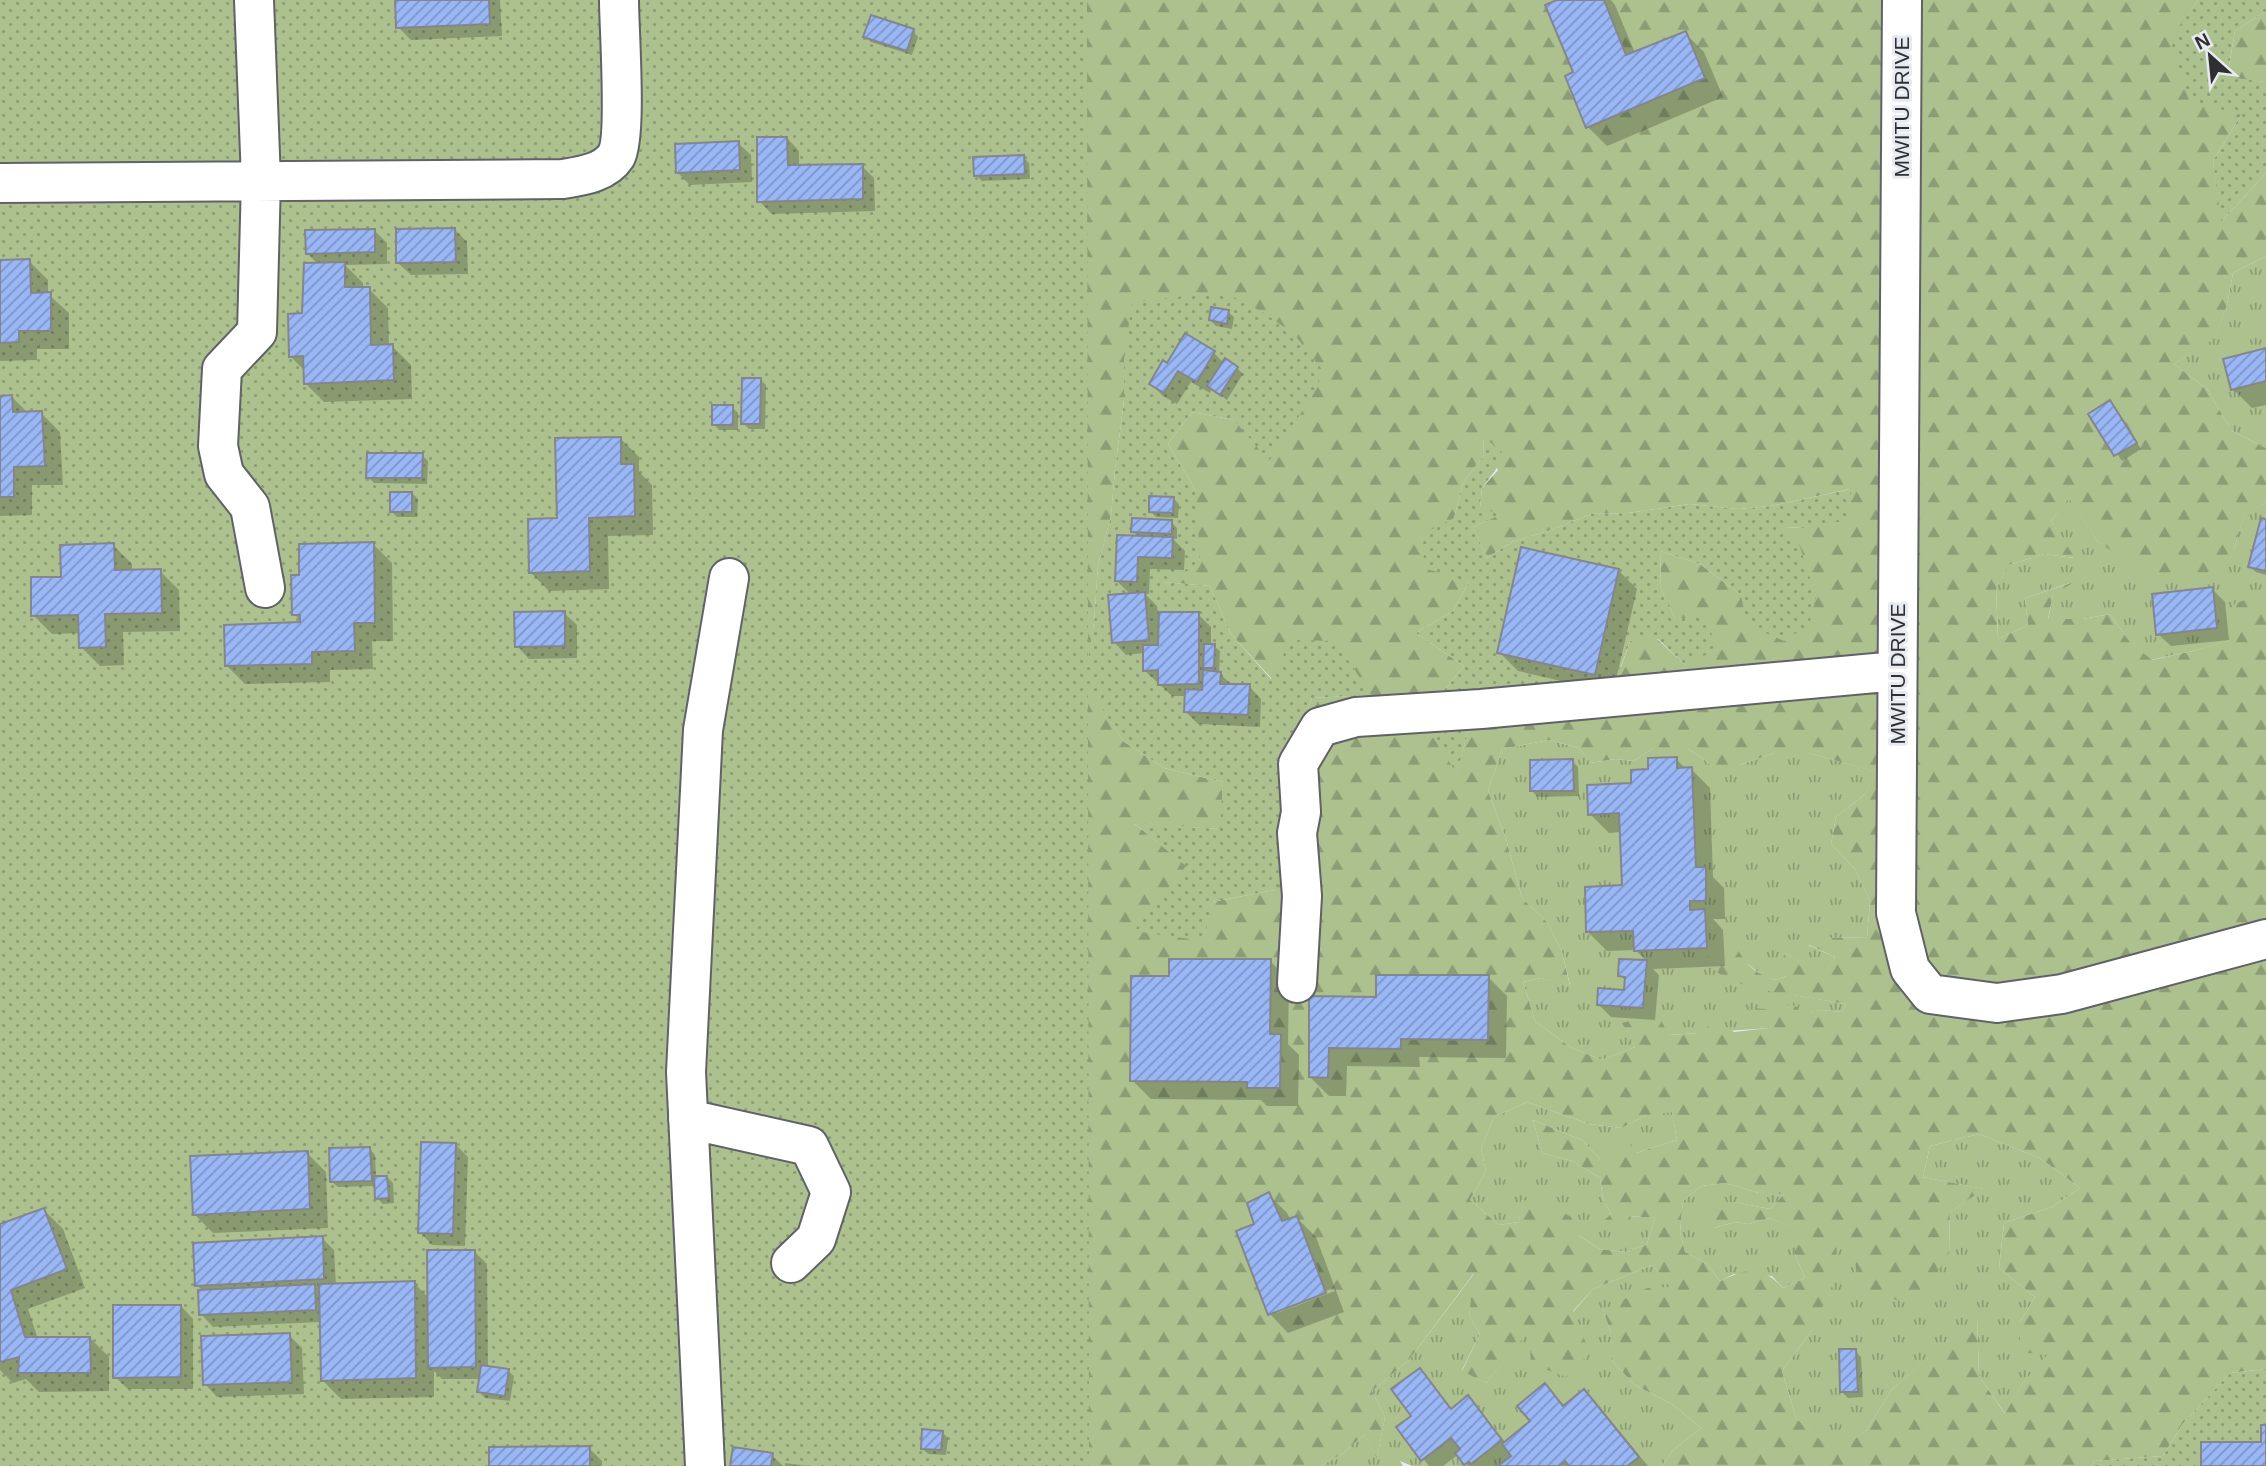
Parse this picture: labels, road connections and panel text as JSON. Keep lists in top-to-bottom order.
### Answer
{
  "streets": {
    "street": ["MWITU DRIVE"]
  },
  "north": "top left"
}
